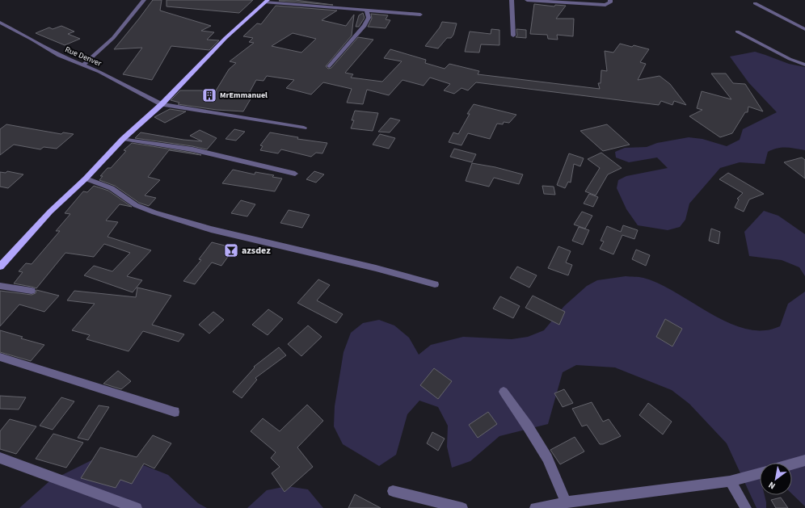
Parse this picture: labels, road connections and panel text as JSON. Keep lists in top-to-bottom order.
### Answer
{
  "streets": {
    "street": ["Rue Denver"]
  },
  "places": {
    "building": ["MrEmmanuel"],
    "bar": ["azsdez"]
  },
  "north": "bottom left"
}
